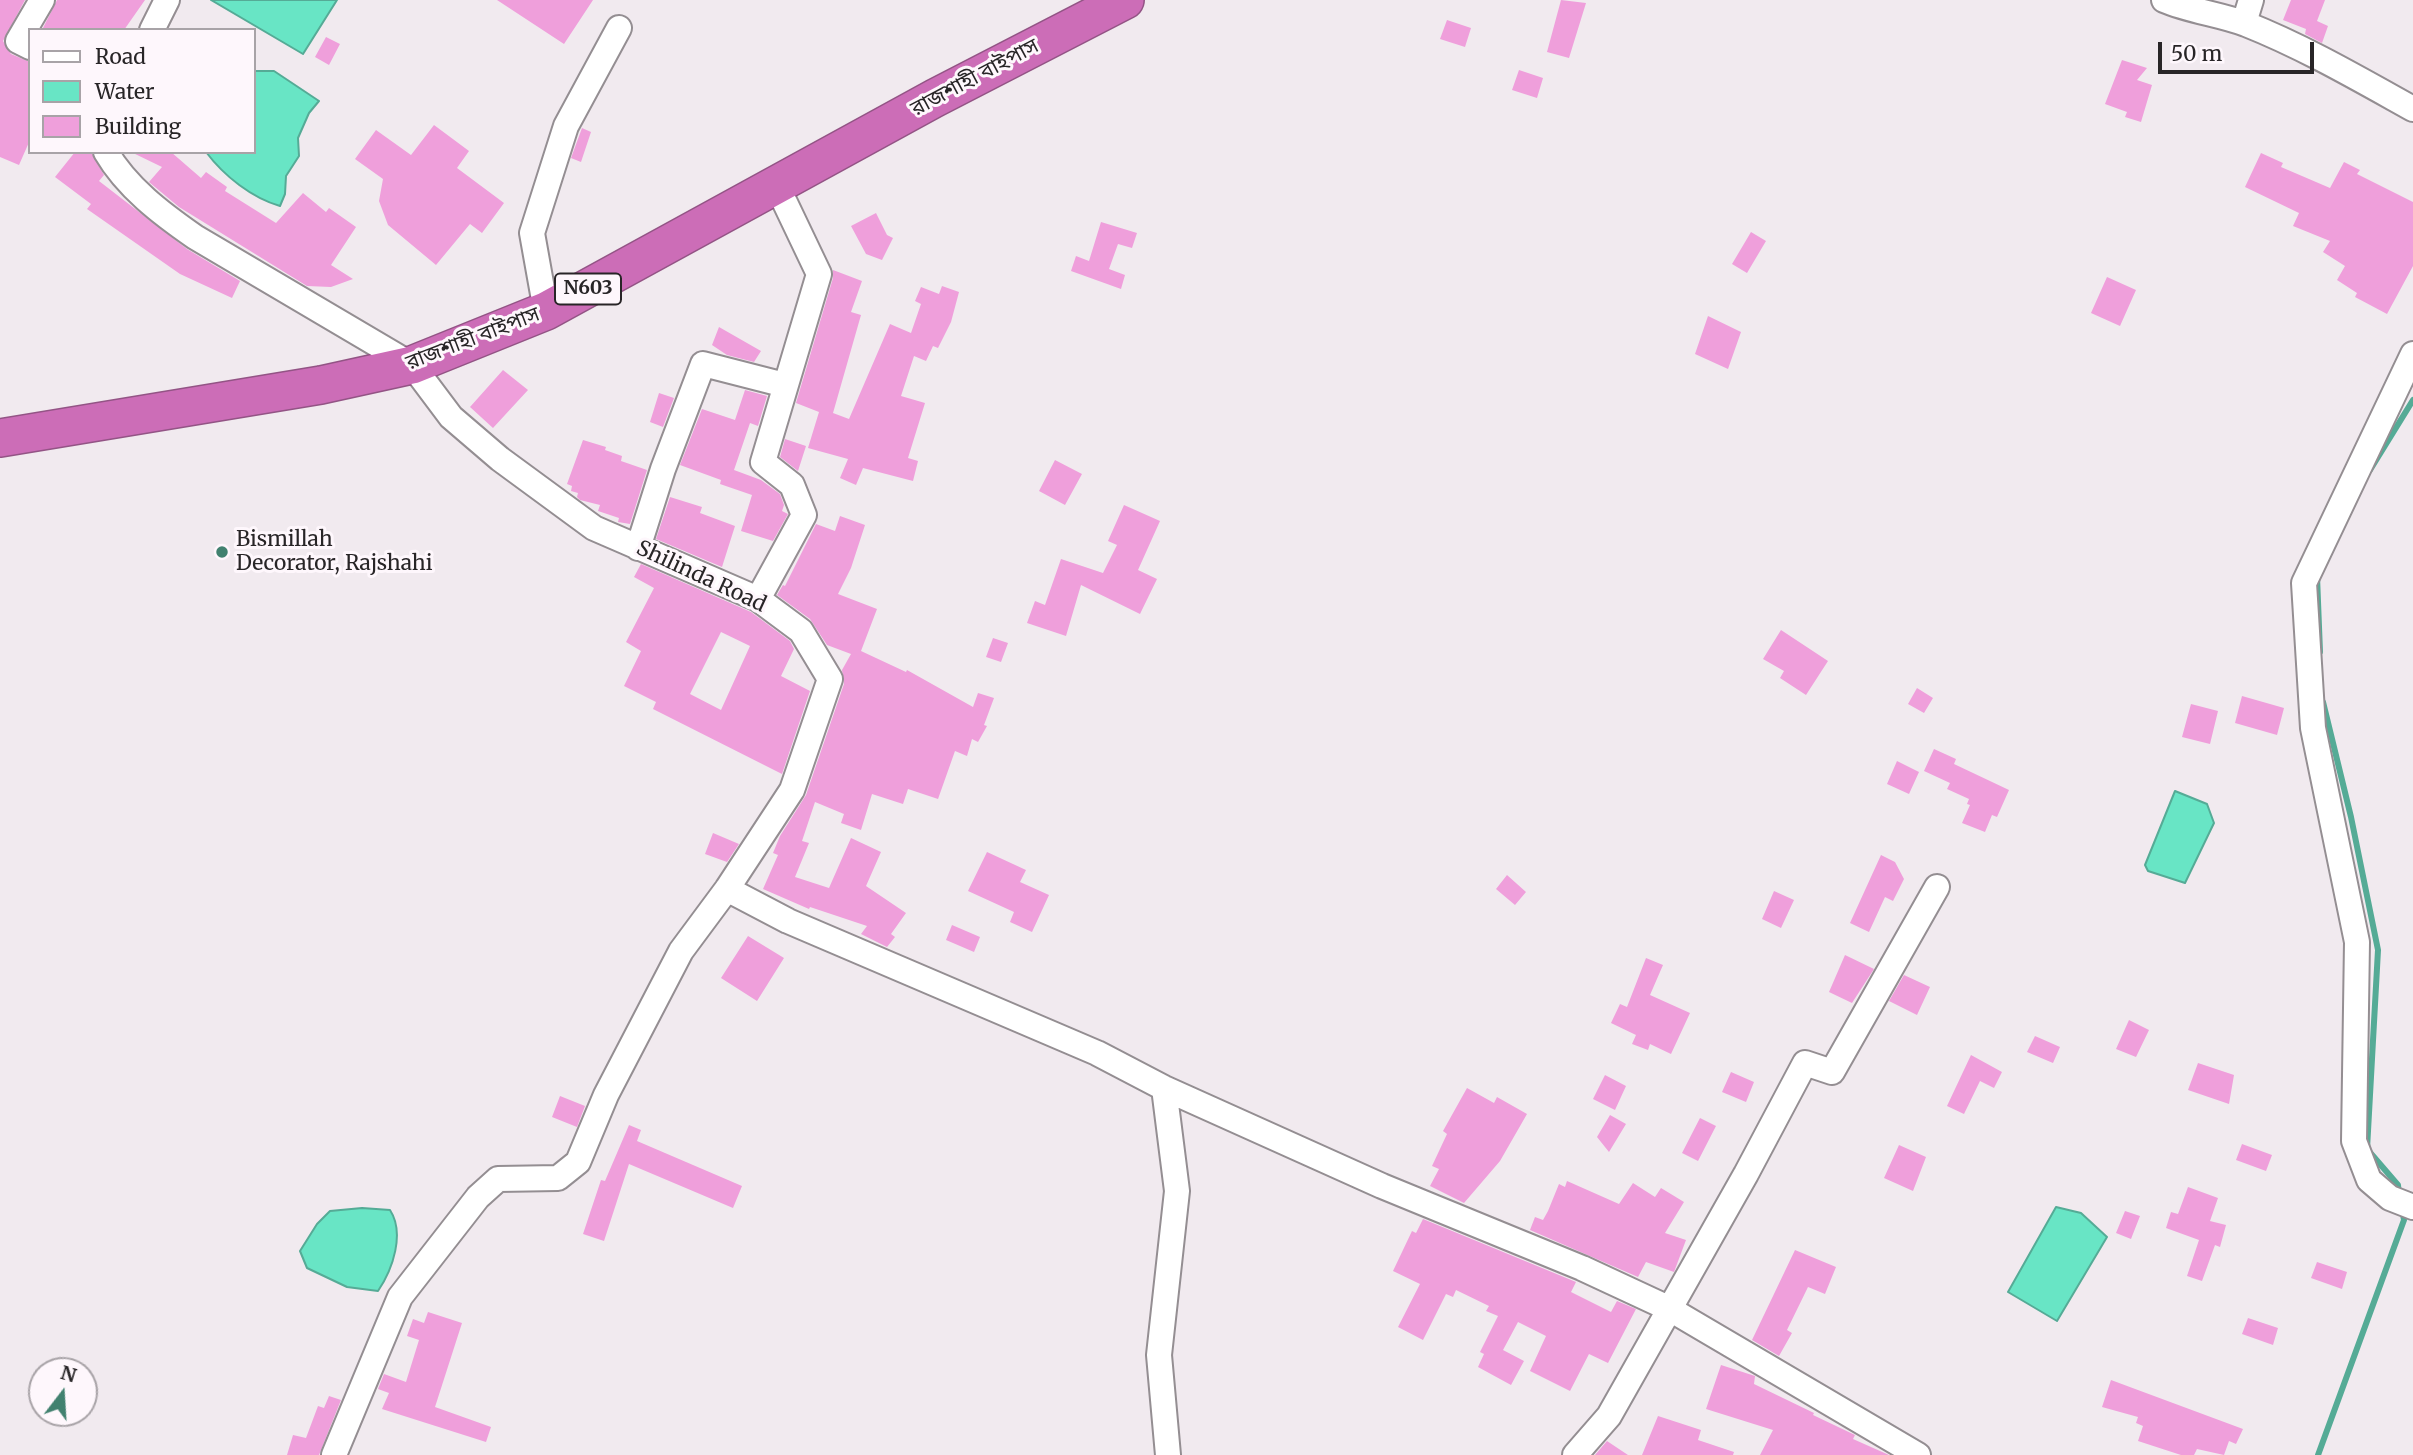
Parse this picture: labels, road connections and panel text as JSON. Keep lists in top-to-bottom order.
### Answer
{
  "streets": {
    "highway": ["রাজশাহী বাইপাস", "N603"],
    "street": ["Shilinda Road"]
  },
  "crossings": [
    ["রাজশাহী বাইপাস", "Shilinda Road"]
  ],
  "places": ["Bismillah Decorator, Rajshahi"],
  "legend": ["Road", "Water", "Building"],
  "scale_bar": "50 m",
  "north": "top"
}
